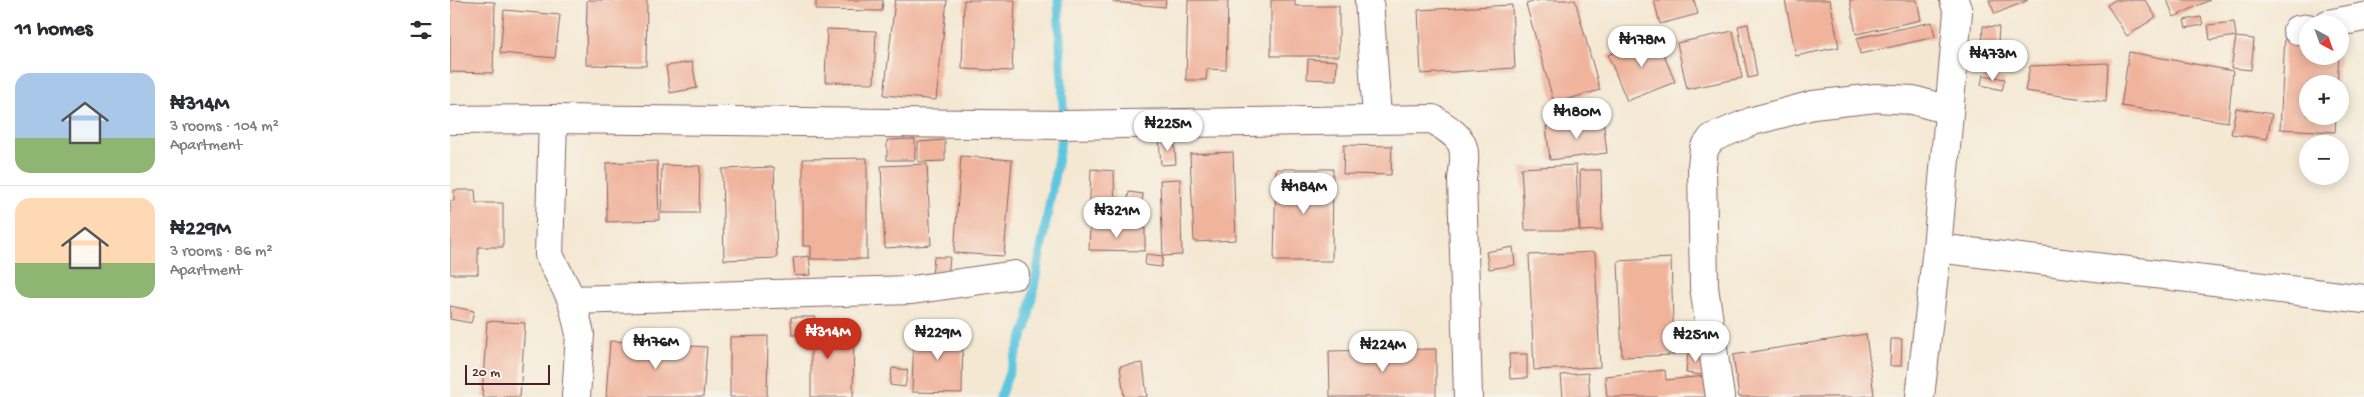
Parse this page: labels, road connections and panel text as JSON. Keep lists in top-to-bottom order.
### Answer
{
  "scale_bar": "20 m",
  "north": "bottom right",
  "page": {
    "heading": "11 homes",
    "map_buttons": ["+", "−"],
    "price": [
      "₦178M",
      "₦473M",
      "₦180M",
      "₦225M",
      "₦184M",
      "₦321M",
      "₦314M",
      "₦229M",
      "₦251M",
      "₦176M",
      "₦224M"
    ],
    "list": [
      {
        "name": "₦314M",
        "note": "3 rooms · 104 m² · Apartment"
      },
      {
        "name": "₦229M",
        "note": "3 rooms · 86 m² · Apartment"
      }
    ],
    "scale": "20 m"
  }
}
